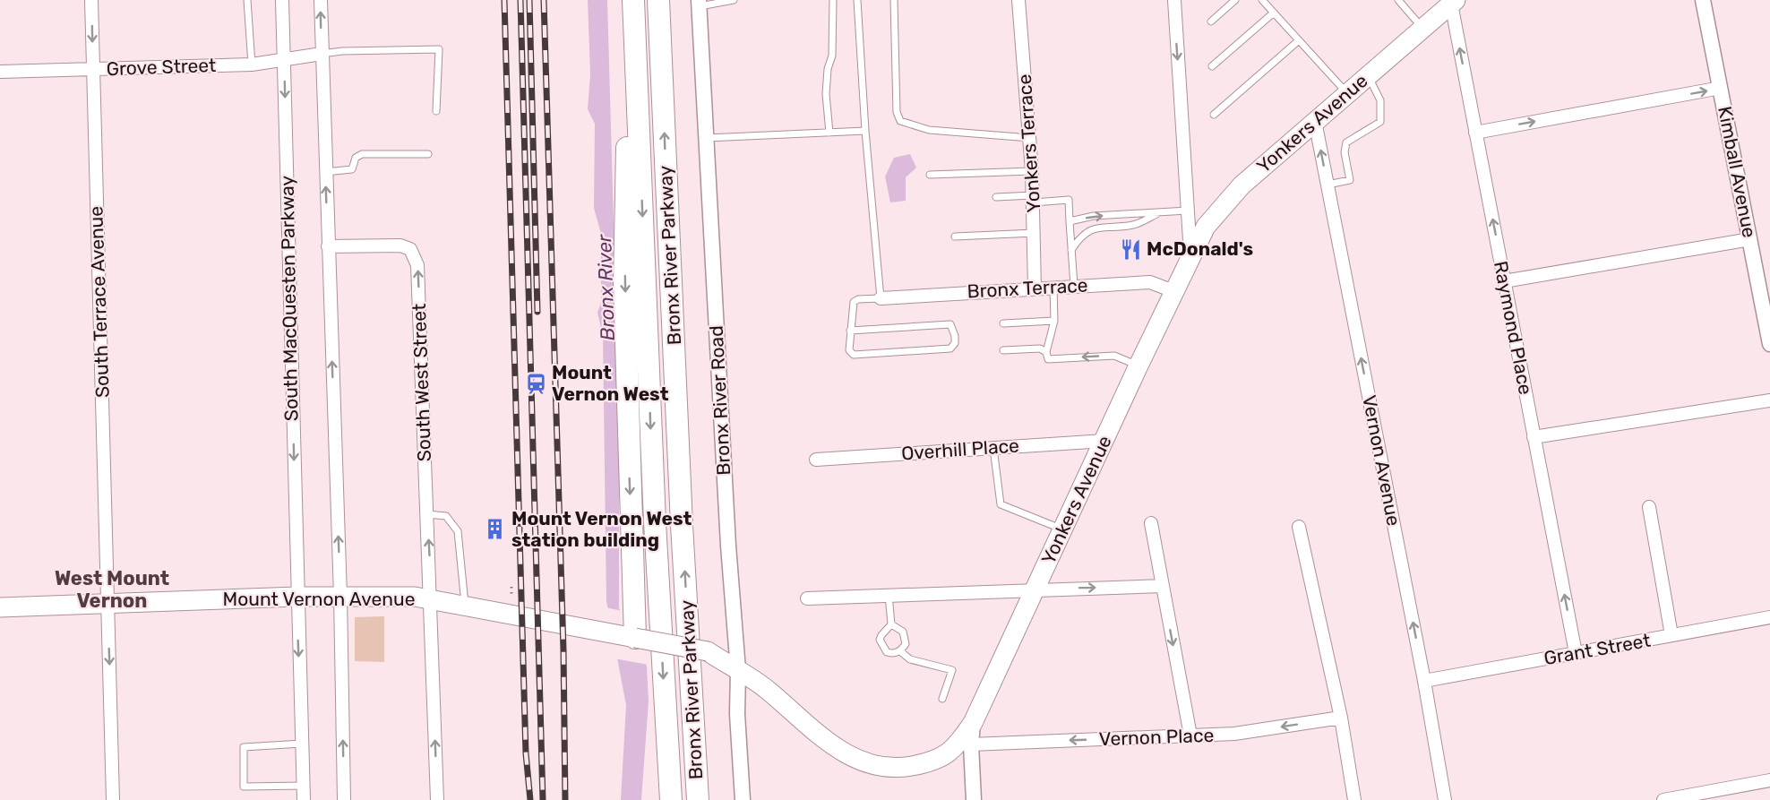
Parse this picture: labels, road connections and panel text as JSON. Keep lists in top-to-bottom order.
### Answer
{
  "streets": {
    "highway": ["Bronx River Parkway"],
    "main road": ["Yonkers Avenue", "Mount Vernon Avenue"],
    "street": [
      "Grove Street",
      "Yonkers Terrace",
      "Kimball Avenue",
      "Bronx Terrace",
      "South MacQuesten Parkway",
      "South Terrace Avenue",
      "Raymond Place",
      "South West Street",
      "Bronx River Road",
      "Overhill Place",
      "Vernon Avenue",
      "Grant Street",
      "Vernon Place"
    ]
  },
  "crossings": [
    ["Grove Street", "South MacQuesten Parkway"],
    ["Grove Street", "South Terrace Avenue"],
    ["Yonkers Avenue", "Bronx Terrace"],
    ["Yonkers Avenue", "Raymond Place"],
    ["Yonkers Avenue", "Bronx River Road"],
    ["Yonkers Avenue", "Overhill Place"],
    ["Yonkers Avenue", "Vernon Avenue"],
    ["Yonkers Avenue", "Mount Vernon Avenue"],
    ["Yonkers Terrace", "Bronx Terrace"],
    ["South MacQuesten Parkway", "South West Street"],
    ["South MacQuesten Parkway", "Mount Vernon Avenue"],
    ["South Terrace Avenue", "Mount Vernon Avenue"],
    ["Raymond Place", "Grant Street"],
    ["South West Street", "Mount Vernon Avenue"],
    ["Vernon Avenue", "Grant Street"]
  ],
  "one_way": ["Raymond Place", "South West Street", "Vernon Place"],
  "districts": ["West Mount Vernon"],
  "water": ["Bronx River"],
  "places": {
    "restaurant": ["McDonald's"],
    "station": ["Mount Vernon West"],
    "building": ["Mount Vernon West station building"]
  }
}
